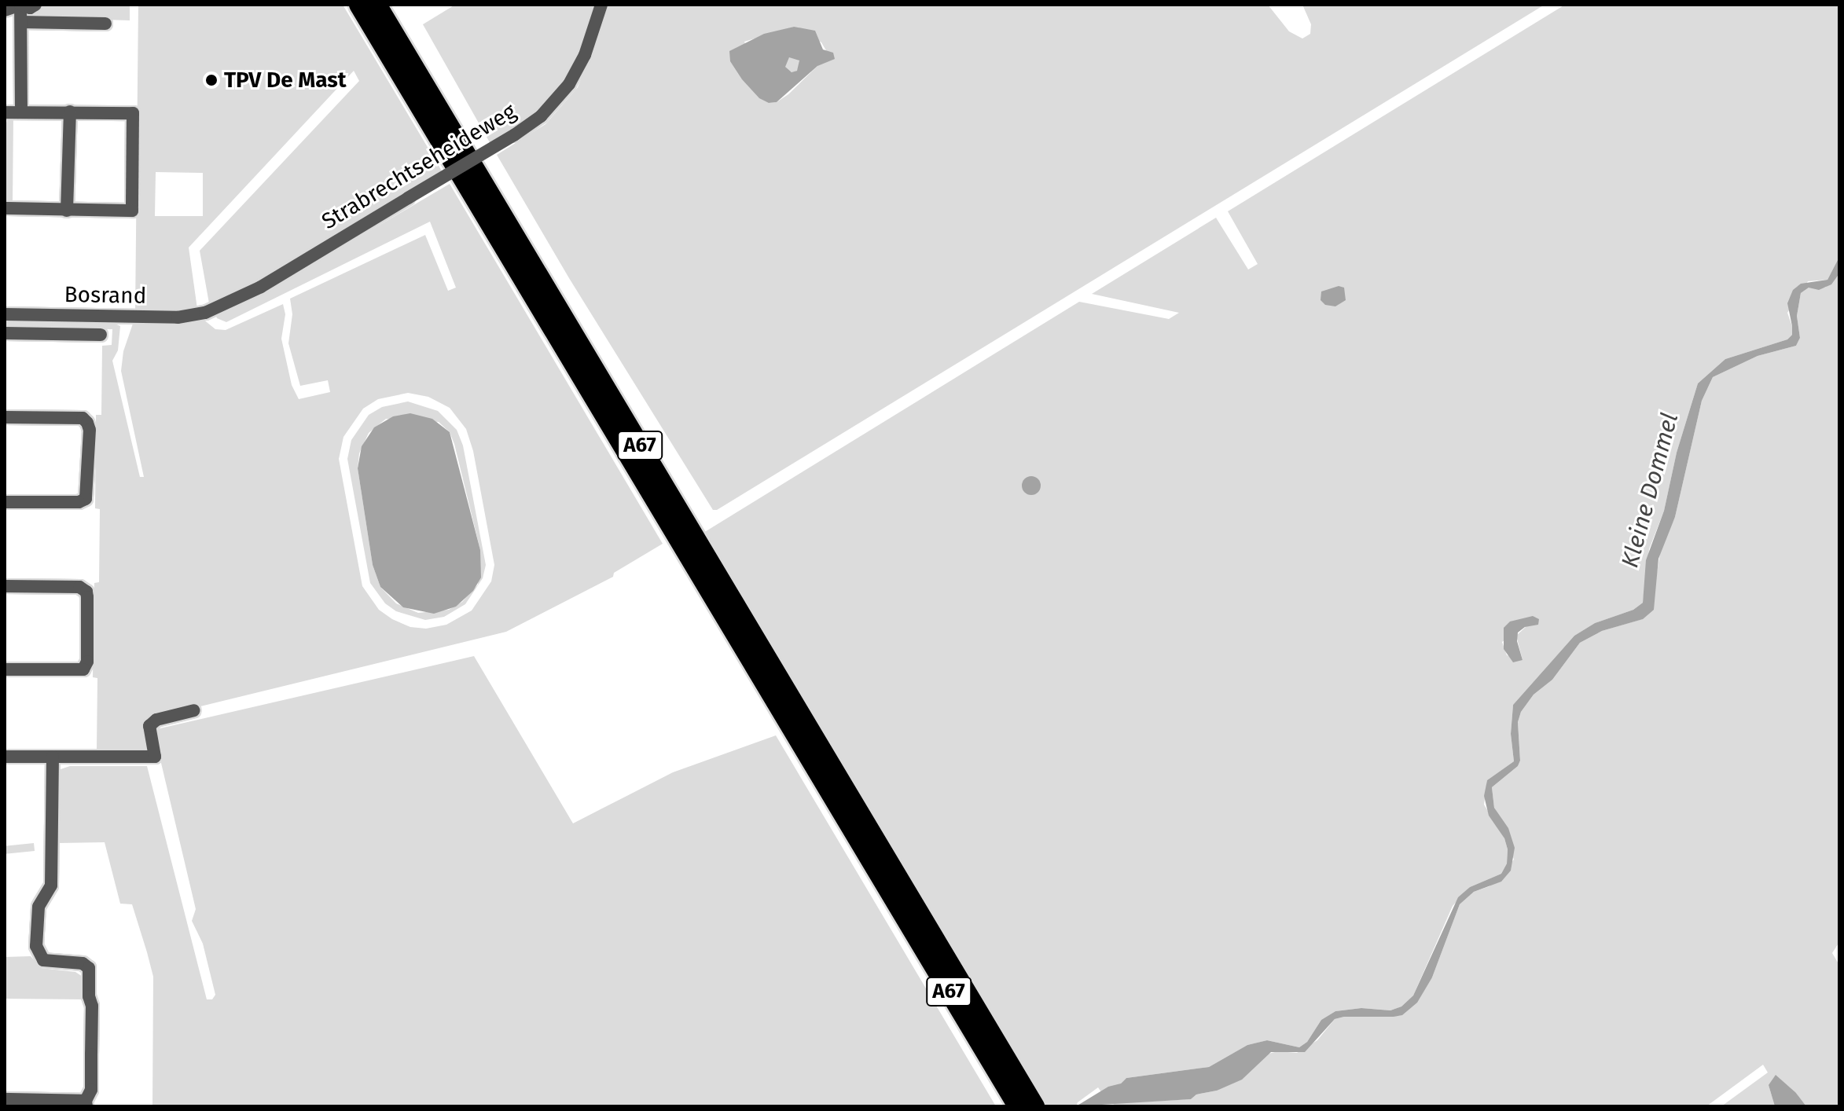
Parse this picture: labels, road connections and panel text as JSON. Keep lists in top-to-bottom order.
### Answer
{
  "streets": {
    "highway": ["A67"],
    "street": ["Strabrechtseheideweg", "Bosrand"]
  },
  "crossings": [
    ["Strabrechtseheideweg", "Bosrand"]
  ],
  "water": ["Kleine Dommel"],
  "places": ["TPV De Mast"]
}
